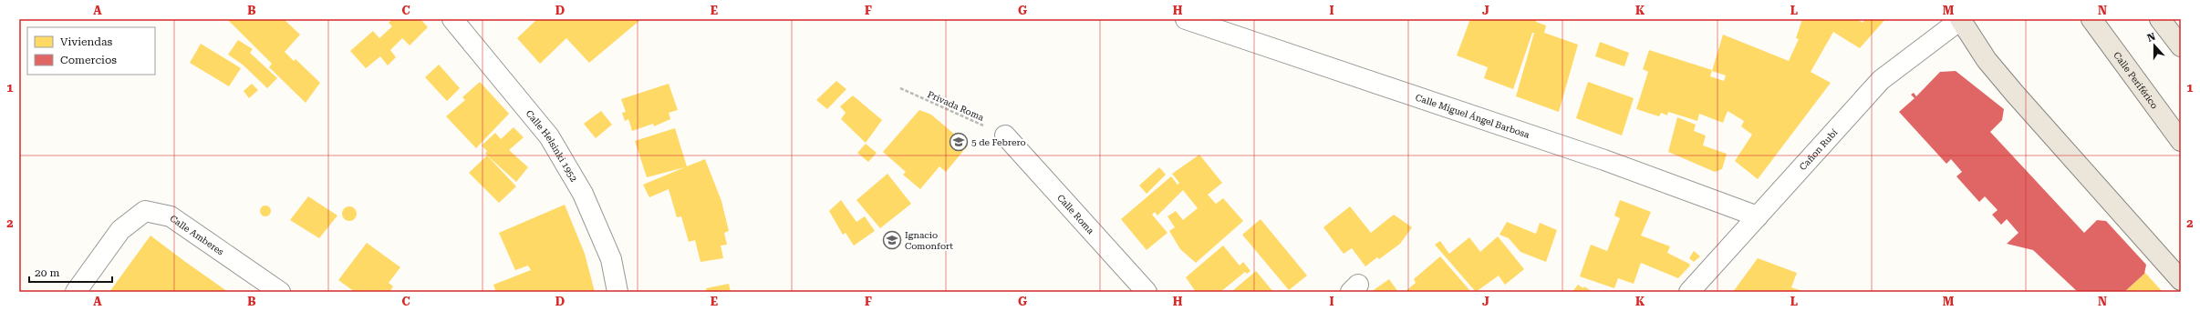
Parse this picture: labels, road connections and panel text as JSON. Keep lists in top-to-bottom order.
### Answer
{
  "streets": {
    "highway": ["Calle Periférico"],
    "street": [
      "Calle Miguel Ángel Barbosa",
      "Calle Helsinki 1952",
      "Cañon Rubí",
      "Calle Roma",
      "Calle Amberes"
    ],
    "path": ["Privada Roma"]
  },
  "crossings": [
    ["Privada Roma", "Calle Roma"],
    ["Calle Miguel Ángel Barbosa", "Cañon Rubí"]
  ],
  "places": {
    "school or university": ["5 de Febrero", "Ignacio Comonfort"]
  },
  "legend": ["Viviendas", "Comercios"],
  "scale_bar": "20 m",
  "north": "top",
  "grid": {
    "columns": [
      "A",
      "B",
      "C",
      "D",
      "E",
      "F",
      "G",
      "H",
      "I",
      "J",
      "K",
      "L",
      "M",
      "N"
    ],
    "rows": ["1", "2"]
  }
}
